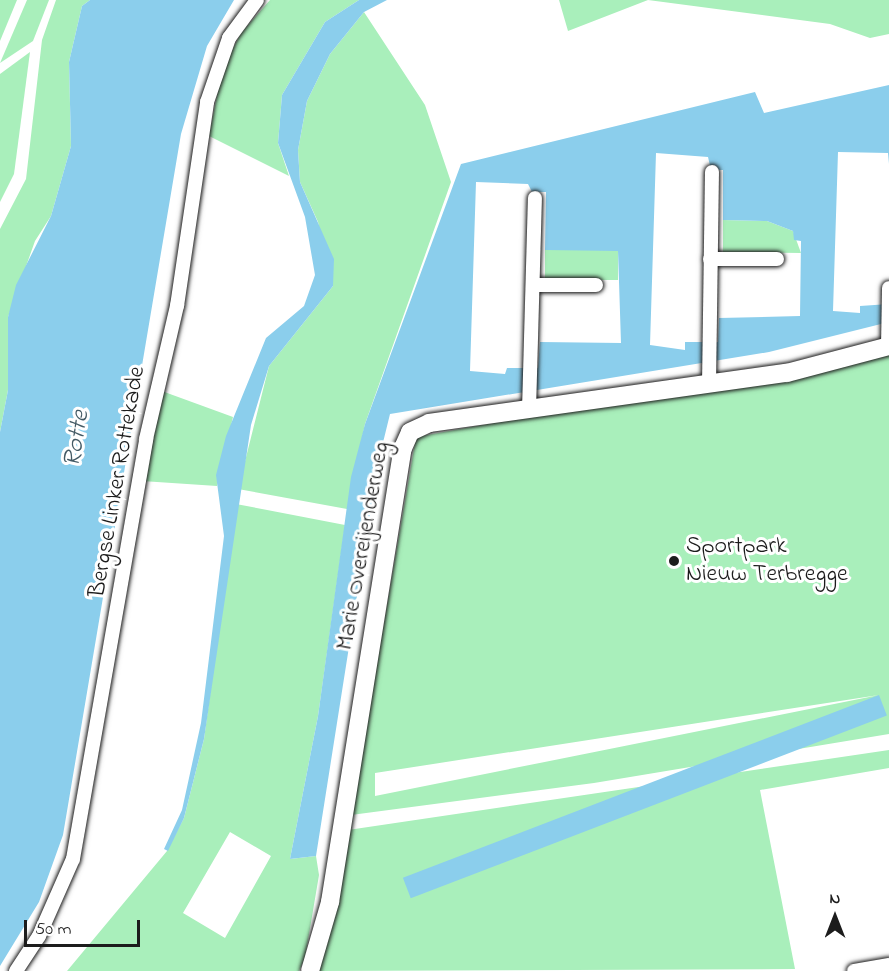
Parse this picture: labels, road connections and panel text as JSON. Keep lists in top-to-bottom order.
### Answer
{
  "streets": {
    "street": ["Bergse Linker Rottekade", "Marie Overeijenderweg"]
  },
  "water": ["Rotte"],
  "places": ["Sportpark Nieuw Terbregge"],
  "scale_bar": "50 m",
  "north": "top"
}
